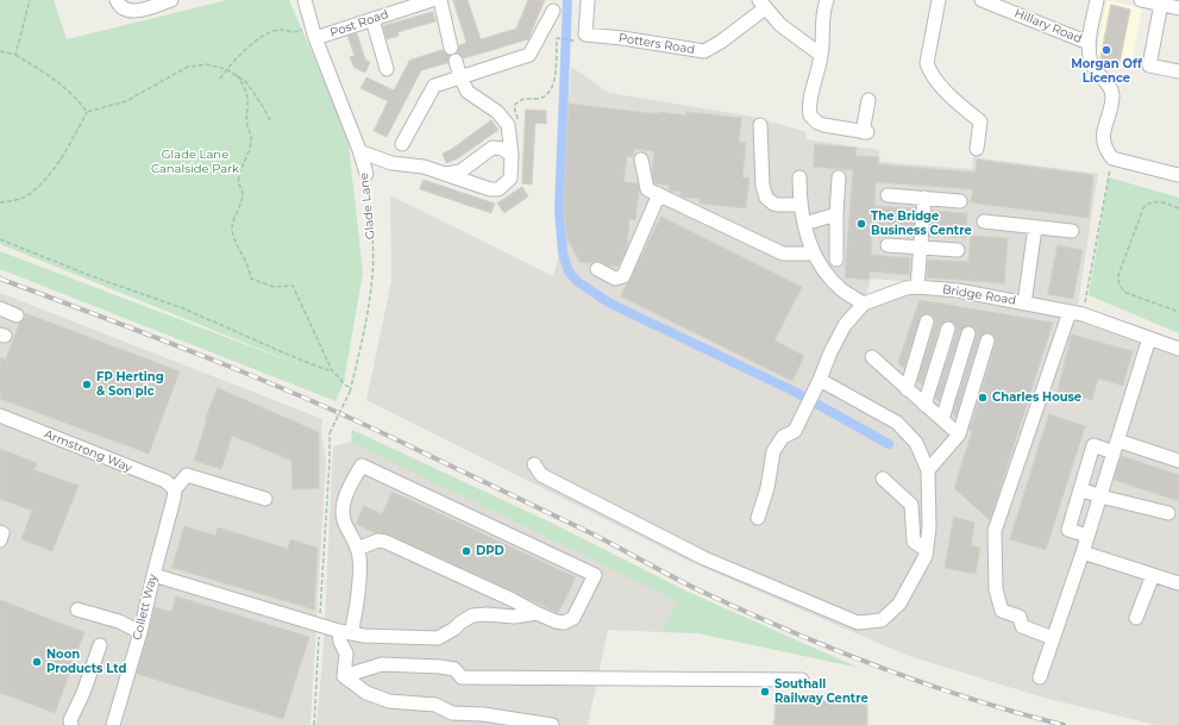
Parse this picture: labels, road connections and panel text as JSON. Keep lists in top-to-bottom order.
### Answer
{
  "streets": {
    "street": [
      "Post Road",
      "Hillary Road",
      "Potters Road",
      "Glade Lane",
      "Bridge Road",
      "Armstrong Way",
      "Collett Way"
    ]
  },
  "crossings": [
    ["Post Road", "Glade Lane"],
    ["Armstrong Way", "Collett Way"]
  ],
  "parks": ["Glade Lane Canalside Park"],
  "places": [
    "Morgan Off Licence",
    "The Bridge Business Centre",
    "FP Herting & Son plc",
    "Charles House",
    "DPD",
    "Noon Products Ltd",
    "Southall Railway Centre"
  ]
}
